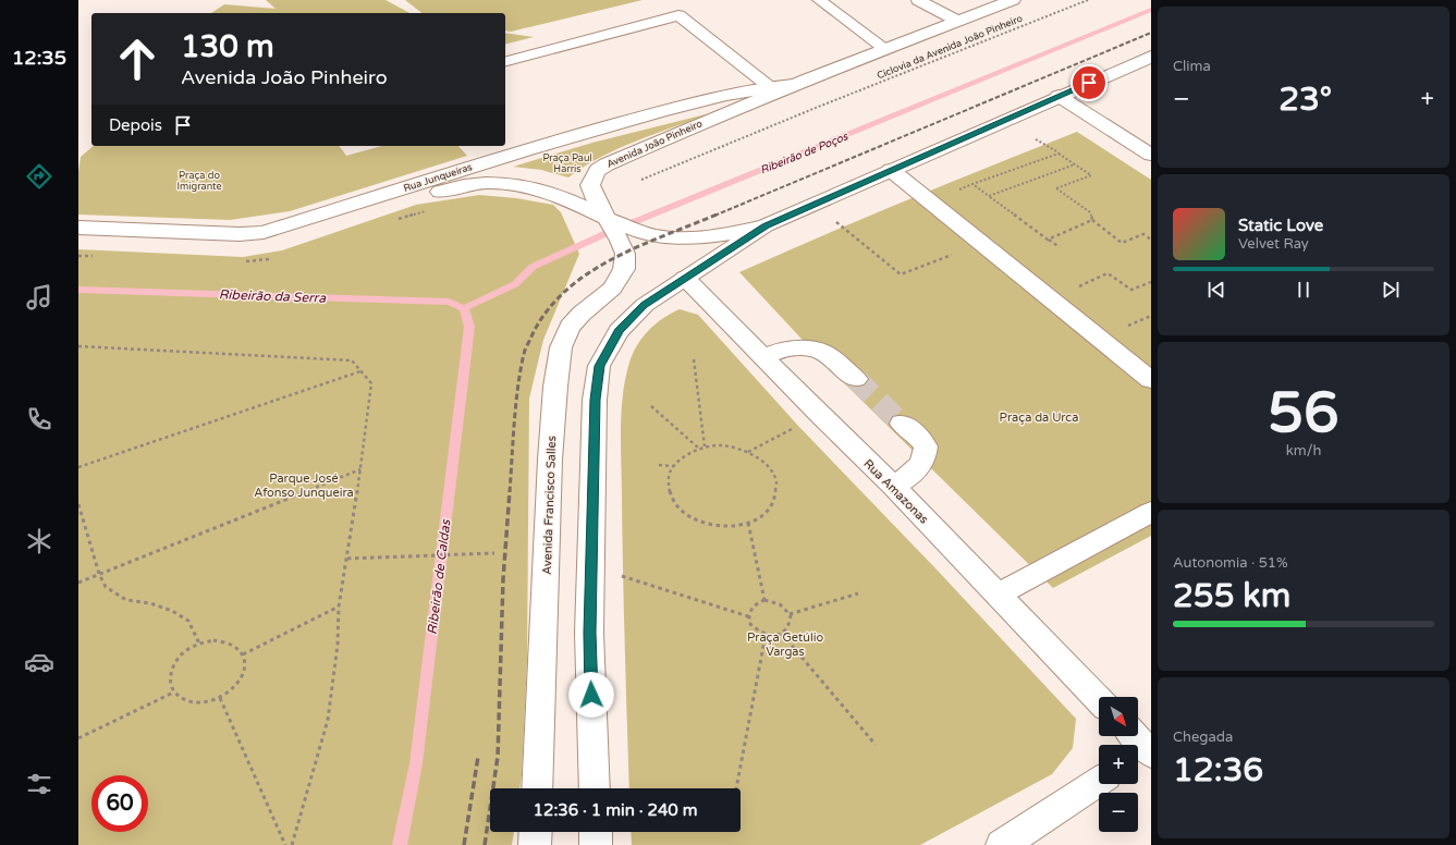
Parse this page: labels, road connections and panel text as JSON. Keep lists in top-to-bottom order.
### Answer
{
  "streets": {
    "street": [
      "Avenida João Pinheiro",
      "Rua Junqueiras",
      "Rua Amazonas",
      "Avenida Francisco Salles"
    ],
    "path": ["Ciclovia da Avenida João Pinheiro"]
  },
  "crossings": [
    ["Avenida João Pinheiro", "Rua Junqueiras"],
    ["Rua Junqueiras", "Avenida Francisco Salles"]
  ],
  "water": ["Ribeirão de Poços", "Ribeirão da Serra", "Ribeirão de Caldas"],
  "parks": [
    "Praça Paul Harris",
    "Praça do Imigrante",
    "Praça da Urca",
    "Parque José Afonso Junqueira",
    "Praça Getúlio Vargas"
  ],
  "north": "bottom right",
  "page": {
    "tabs": "12:35",
    "tile": [
      "Clima",
      ["56", "km/h"],
      ["Autonomia · 51%", "255 km"],
      ["Chegada", "12:36"]
    ],
    "turn": ["130 m", "Avenida João Pinheiro"],
    "heat": ["−", "23°", "+"],
    "then": "Depois",
    "song": ["Static Love", "Velvet Ray"],
    "map_buttons": ["+", "−"],
    "limit": "60",
    "trip": "12:36 · 1 min · 240 m"
  }
}
